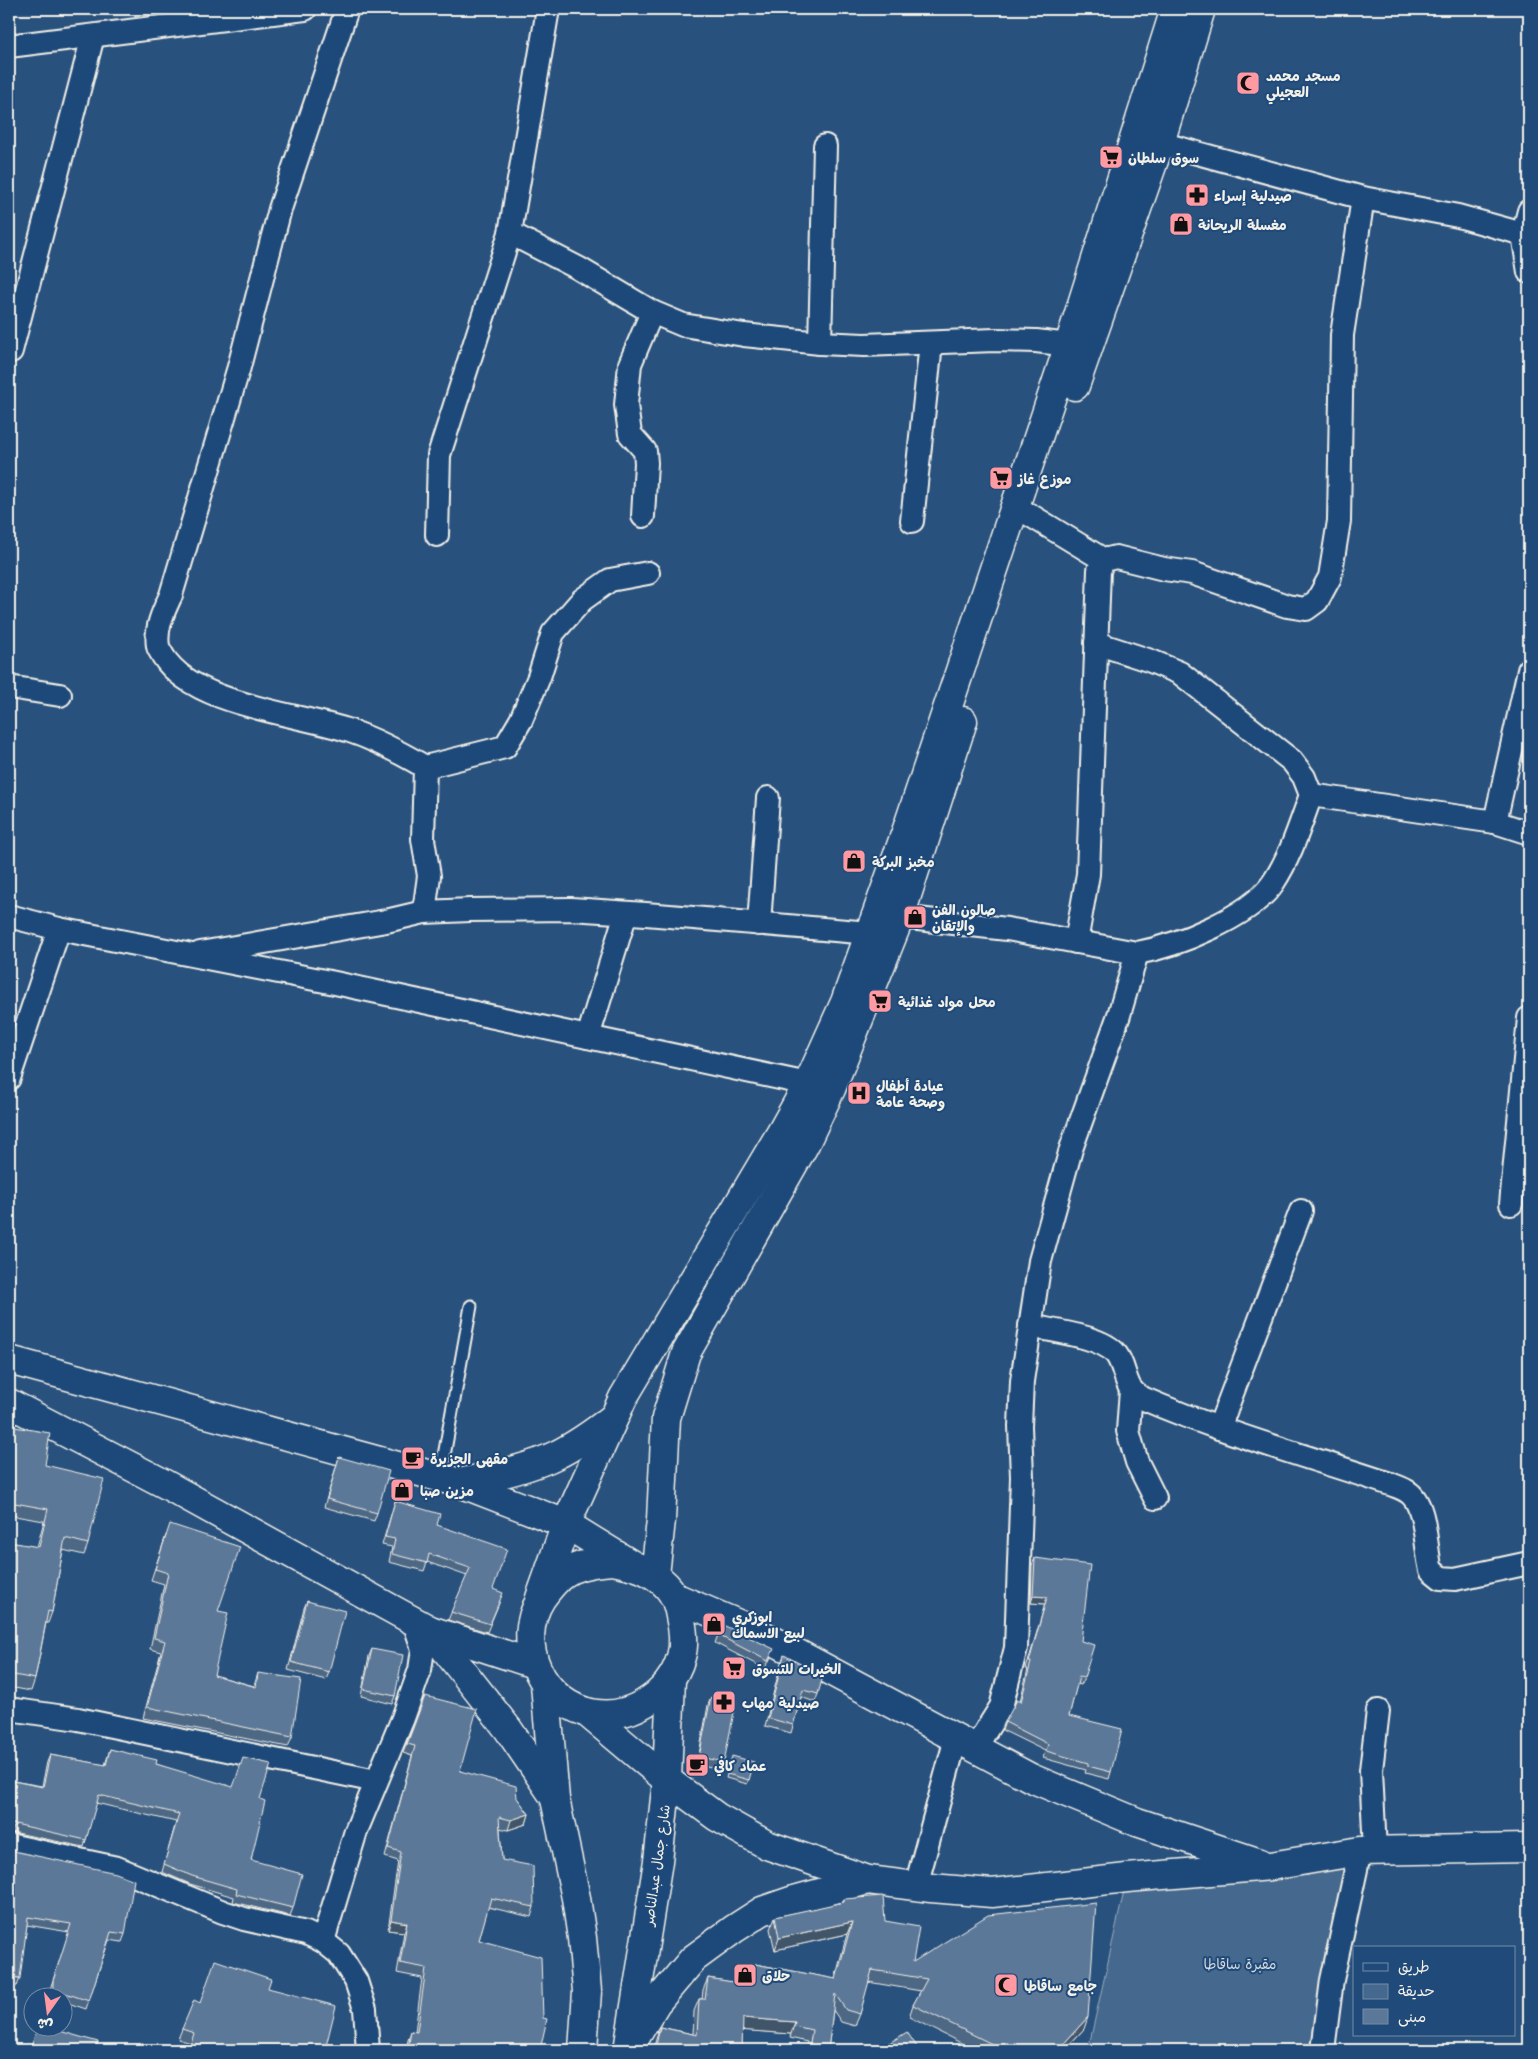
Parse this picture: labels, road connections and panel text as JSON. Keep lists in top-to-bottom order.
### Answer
{
  "streets": {
    "main road": ["شارع جمال عبدالناصر"]
  },
  "parks": ["مقبرة ساقاطا"],
  "places": {
    "mosque": ["مسجد محمد العجيلي", "جامع ساقاطا"],
    "supermarket": [
      "سوق سلطان",
      "موزع غاز",
      "محل مواد غذائية",
      "الخيرات للتسوق"
    ],
    "pharmacy": ["صيدلية إسراء", "صيدلية مهاب"],
    "shop": [
      "مغسلة الريحانة",
      "مخبز البركة",
      "صالون الفن والإتقان",
      "مزين صبا",
      "ابوزكري لبيع اﻻسماك",
      "حلاق"
    ],
    "hospital": ["عيادة أطفال وصحة عامة"],
    "cafe": ["مقهى الجزيرة", "عماد كافي"]
  },
  "legend": ["طريق", "حديقة", "مبنى"],
  "north": "bottom"
}
